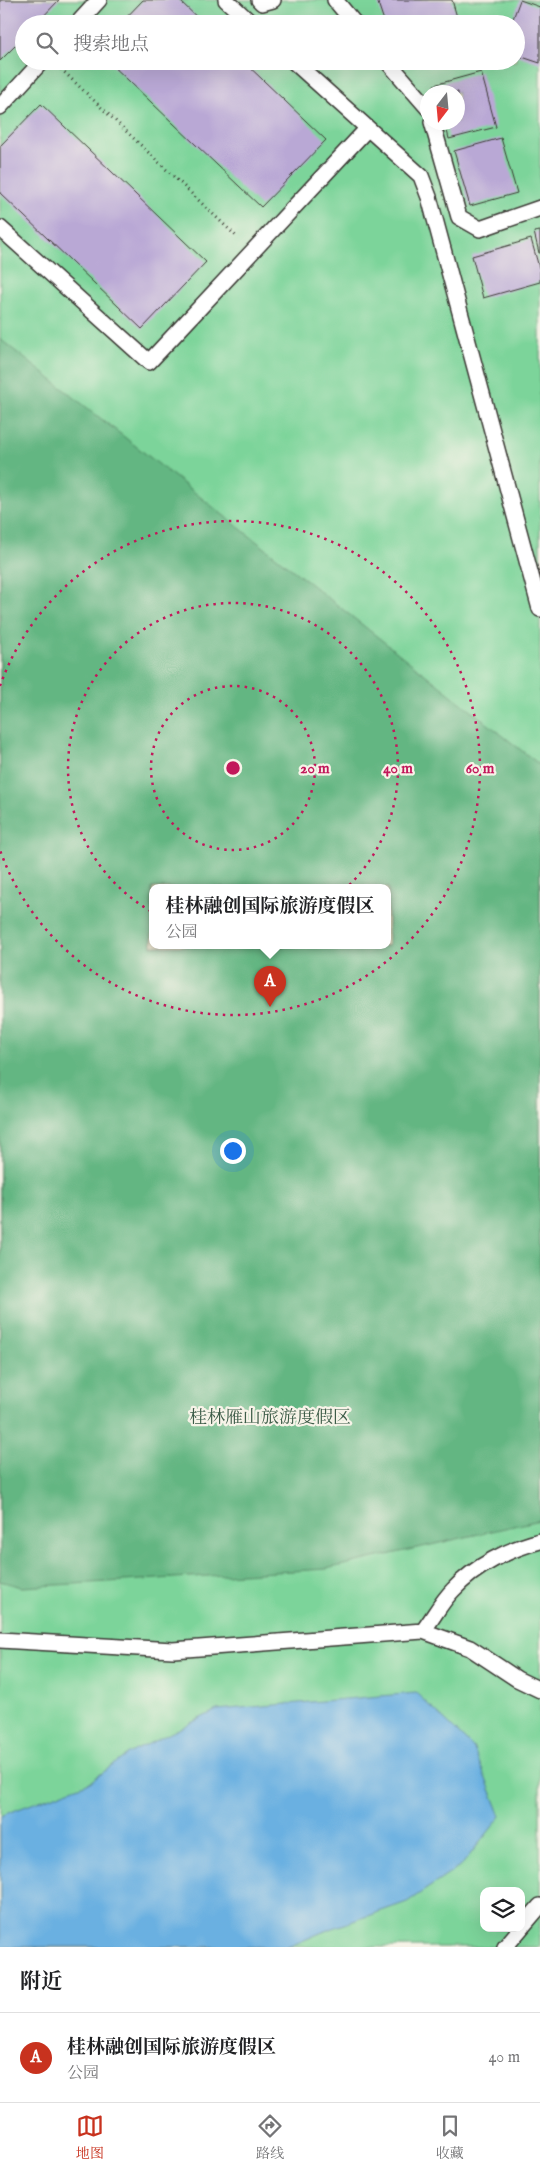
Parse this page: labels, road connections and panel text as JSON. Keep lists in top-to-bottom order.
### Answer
{
  "parks": ["桂林雁山旅游度假区"],
  "north": "bottom",
  "page": {
    "search": "搜索地点",
    "popup": ["桂林融创国际旅游度假区", "公园"],
    "pins": "A",
    "heading": "附近",
    "list": [
      {
        "mark": "A",
        "name": "桂林融创国际旅游度假区",
        "note": "公园",
        "value": "40 m"
      }
    ],
    "nav": ["地图", "路线", "收藏"]
  },
  "rings": ["20 m", "40 m", "60 m"]
}
